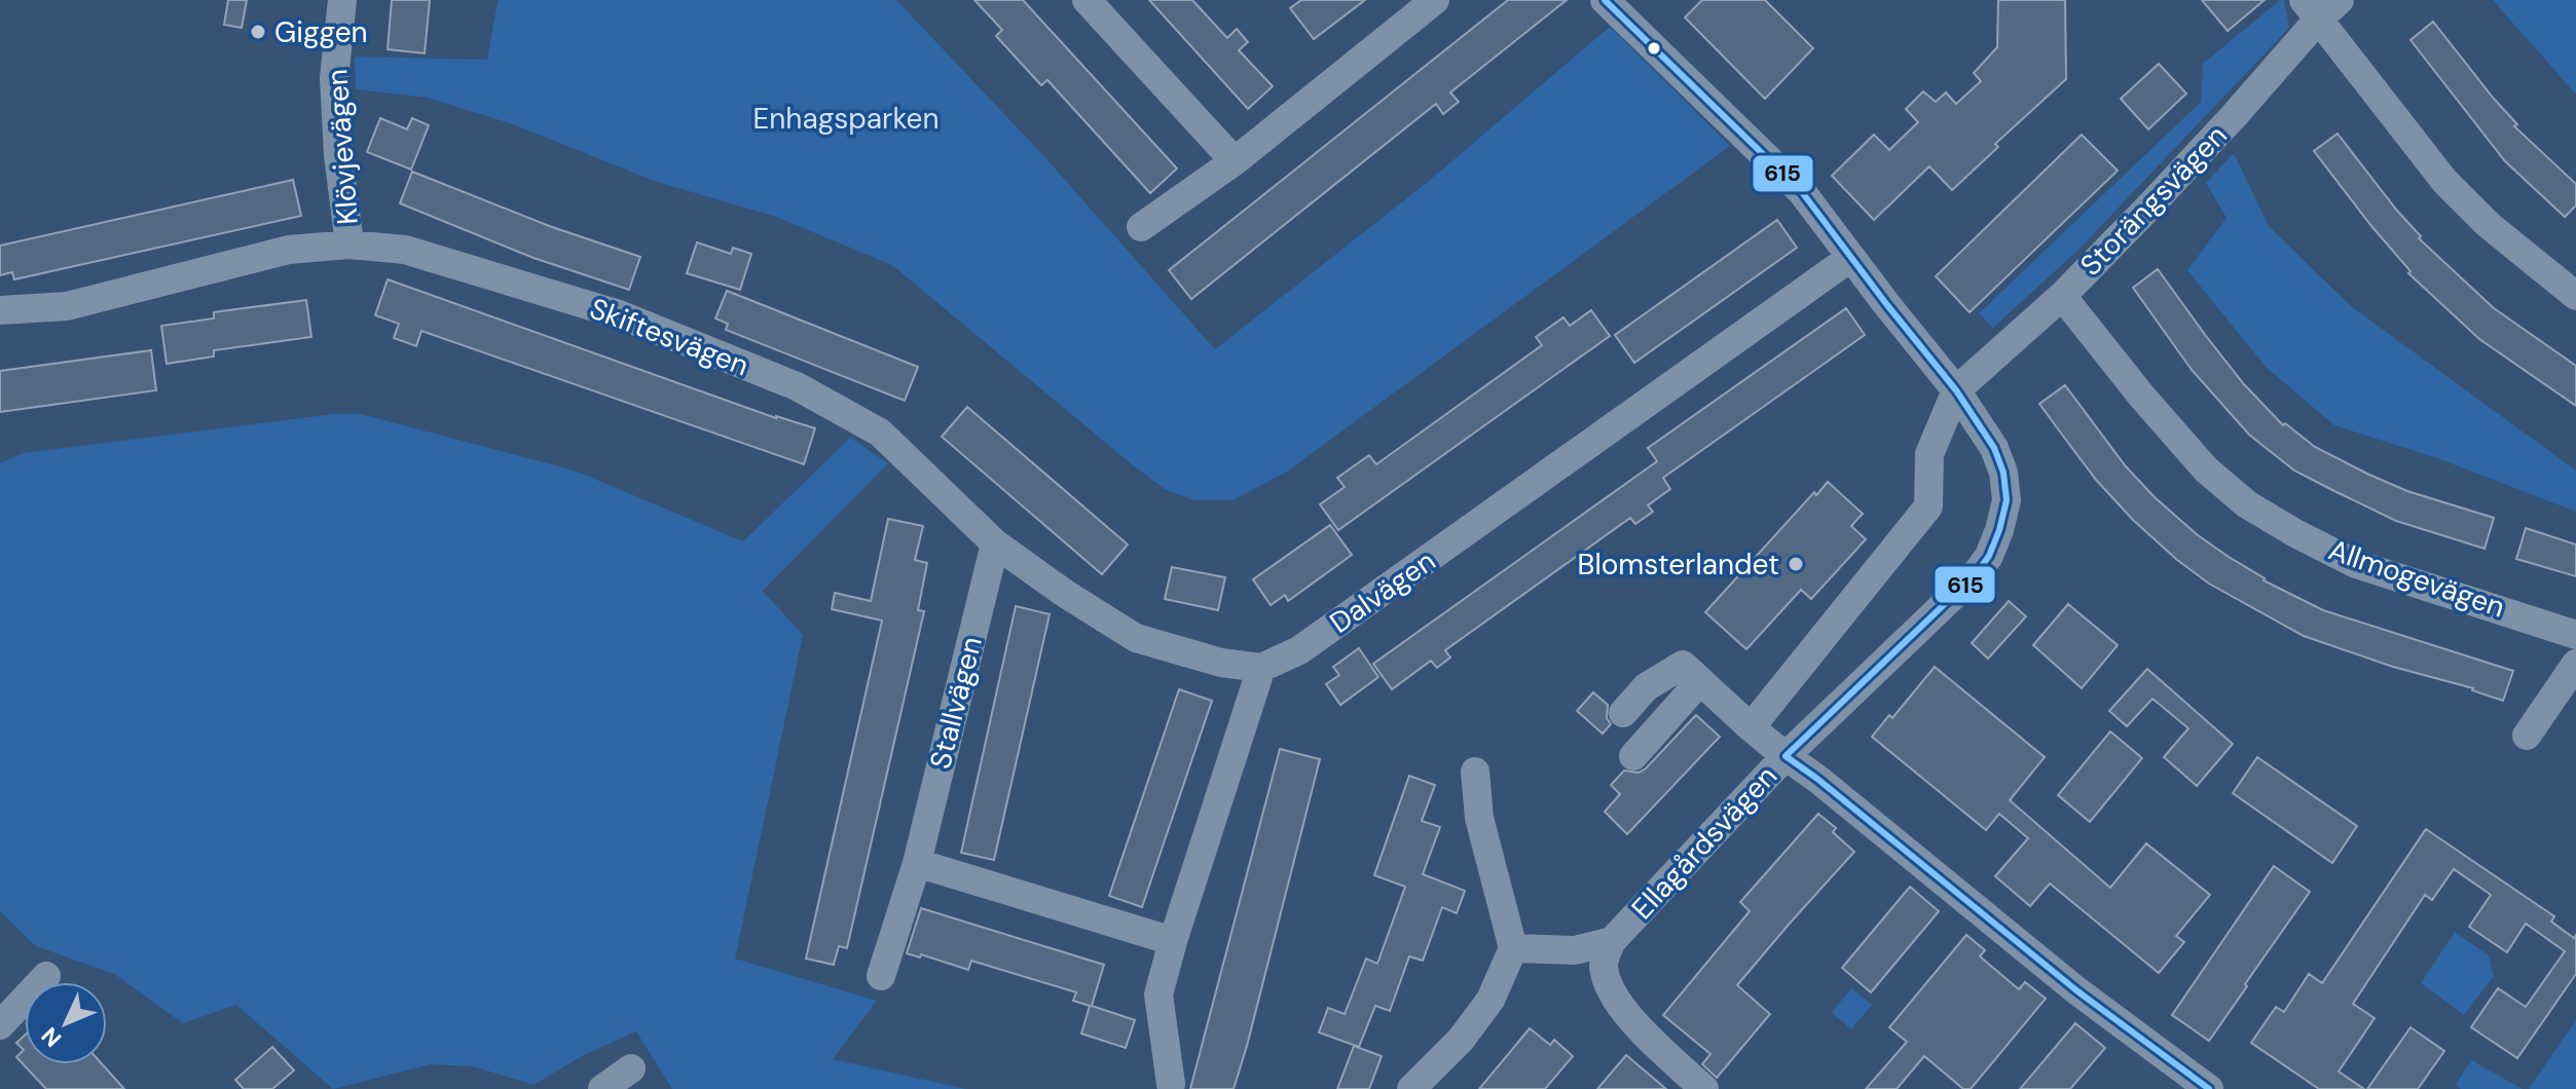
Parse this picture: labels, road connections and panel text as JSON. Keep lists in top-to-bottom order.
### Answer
{
  "streets": {
    "street": [
      "Klövjevägen",
      "Storängsvägen",
      "Skiftesvägen",
      "Allmogevägen",
      "Dalvägen",
      "Stallvägen",
      "Ellagårdsvägen"
    ]
  },
  "crossings": [
    ["Klövjevägen", "Skiftesvägen"],
    ["Storängsvägen", "Allmogevägen"],
    ["Storängsvägen", "Ellagårdsvägen"],
    ["Skiftesvägen", "Dalvägen"],
    ["Skiftesvägen", "Stallvägen"],
    ["Dalvägen", "Ellagårdsvägen"]
  ],
  "parks": ["Enhagsparken"],
  "places": ["Giggen", "Blomsterlandet"],
  "lines": ["transit line 615"],
  "north": "bottom left"
}
